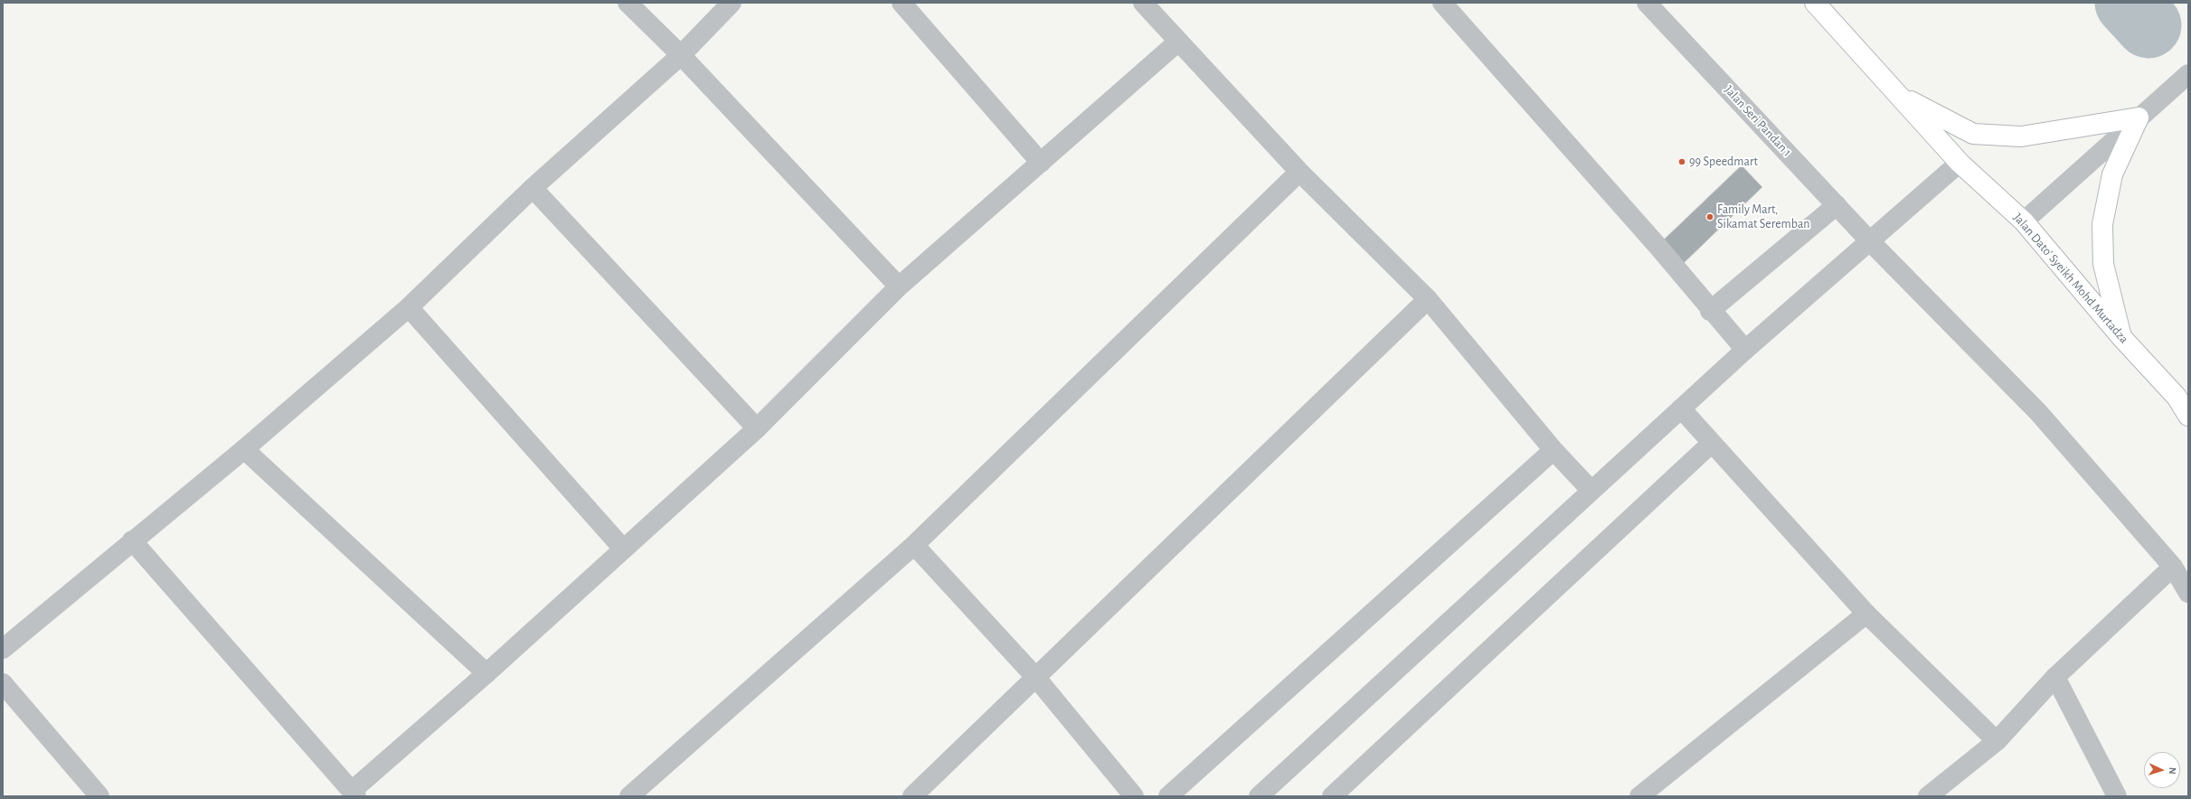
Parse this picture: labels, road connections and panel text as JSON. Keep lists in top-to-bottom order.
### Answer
{
  "streets": {
    "main road": ["Jalan Dato' Syeikh Mohd Murtadza"],
    "street": ["Jalan Seri Pandan 1"]
  },
  "places": ["99 Speedmart", "Family Mart, Sikamat Seremban"],
  "north": "right"
}
